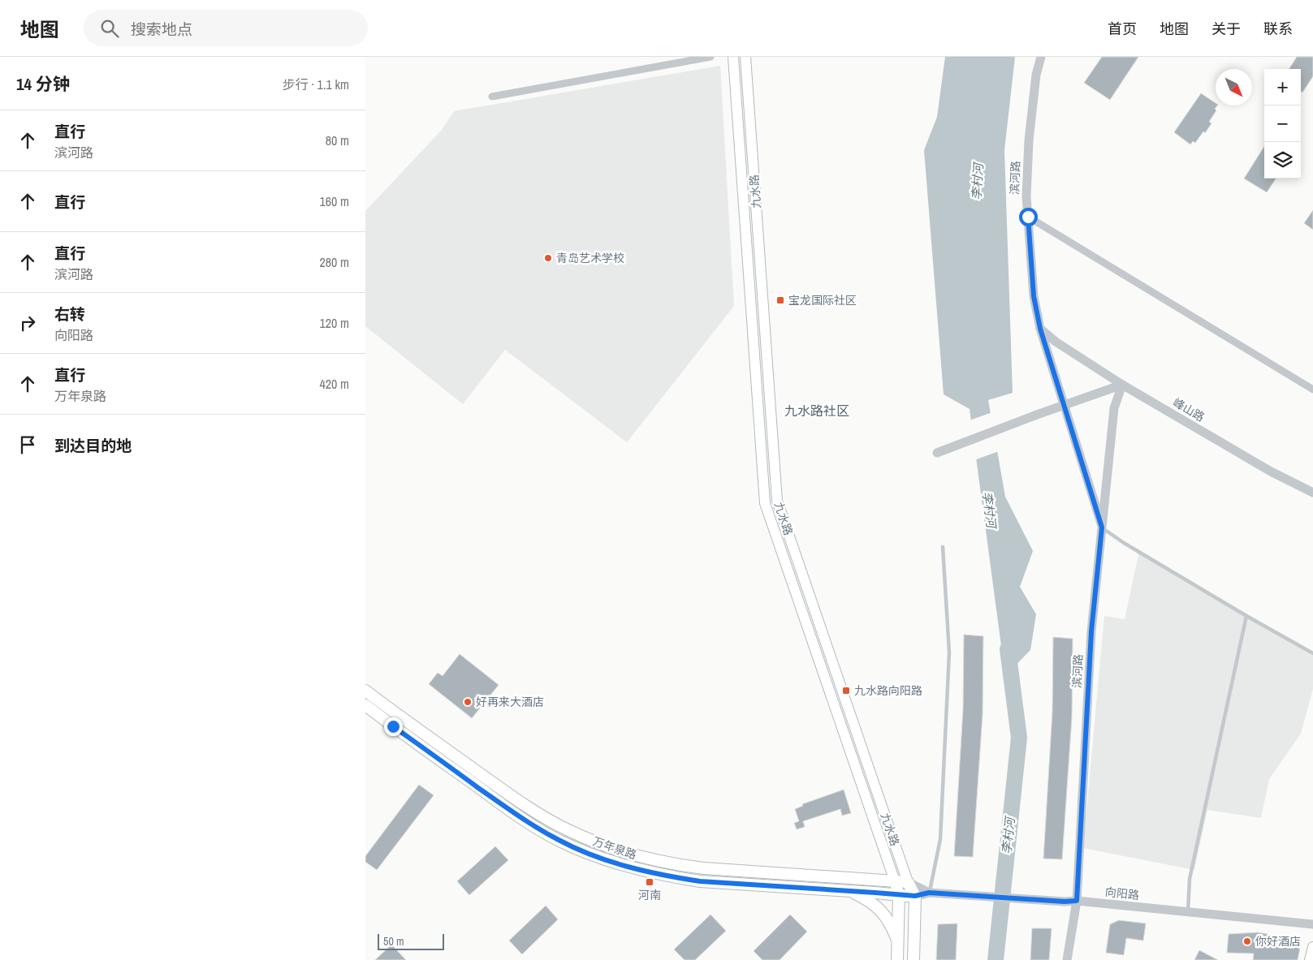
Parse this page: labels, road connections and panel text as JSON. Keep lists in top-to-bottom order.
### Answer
{
  "streets": {
    "main road": ["九水路", "万年泉路"],
    "street": ["滨河路", "峰山路", "向阳路"]
  },
  "crossings": [
    ["滨河路", "峰山路"],
    ["滨河路", "向阳路"],
    ["九水路", "万年泉路"],
    ["九水路", "向阳路"],
    ["万年泉路", "向阳路"]
  ],
  "districts": ["九水路社区"],
  "water": ["李村河"],
  "places": {
    "other": ["青岛艺术学校", "好再来大酒店", "你好酒店"],
    "transit": ["宝龙国际社区", "九水路向阳路", "河南"]
  },
  "scale_bar": "50 m",
  "north": "bottom right",
  "page": {
    "header": "地图",
    "search": "搜索地点",
    "nav": [
      "首页",
      "地图",
      "关于",
      "联系"
    ],
    "heading": ["14 分钟", "步行 · 1.1 km"],
    "map_buttons": ["+", "−"],
    "list": [
      ["直行", "滨河路", "80 m"],
      ["直行", "160 m"],
      ["直行", "滨河路", "280 m"],
      ["右转", "向阳路", "120 m"],
      ["直行", "万年泉路", "420 m"],
      "到达目的地"
    ],
    "scale": "50 m"
  }
}
